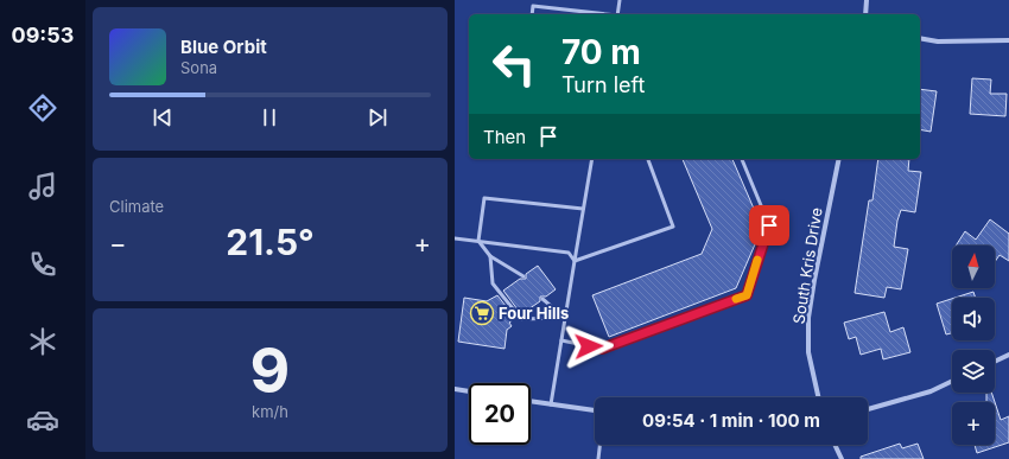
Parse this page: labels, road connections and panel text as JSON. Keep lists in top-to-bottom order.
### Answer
{
  "streets": {
    "street": ["South Kris Drive"]
  },
  "places": {
    "supermarket": ["Four Hills"]
  },
  "north": "top",
  "page": {
    "tabs": "09:53",
    "turn": ["70 m", "Turn left"],
    "song": ["Blue Orbit", "Sona"],
    "then": "Then",
    "tile": [
      "Climate",
      ["9", "km/h"]
    ],
    "heat": ["−", "21.5°", "+"],
    "map_buttons": "+",
    "limit": "20",
    "trip": "09:54 · 1 min · 100 m"
  }
}
